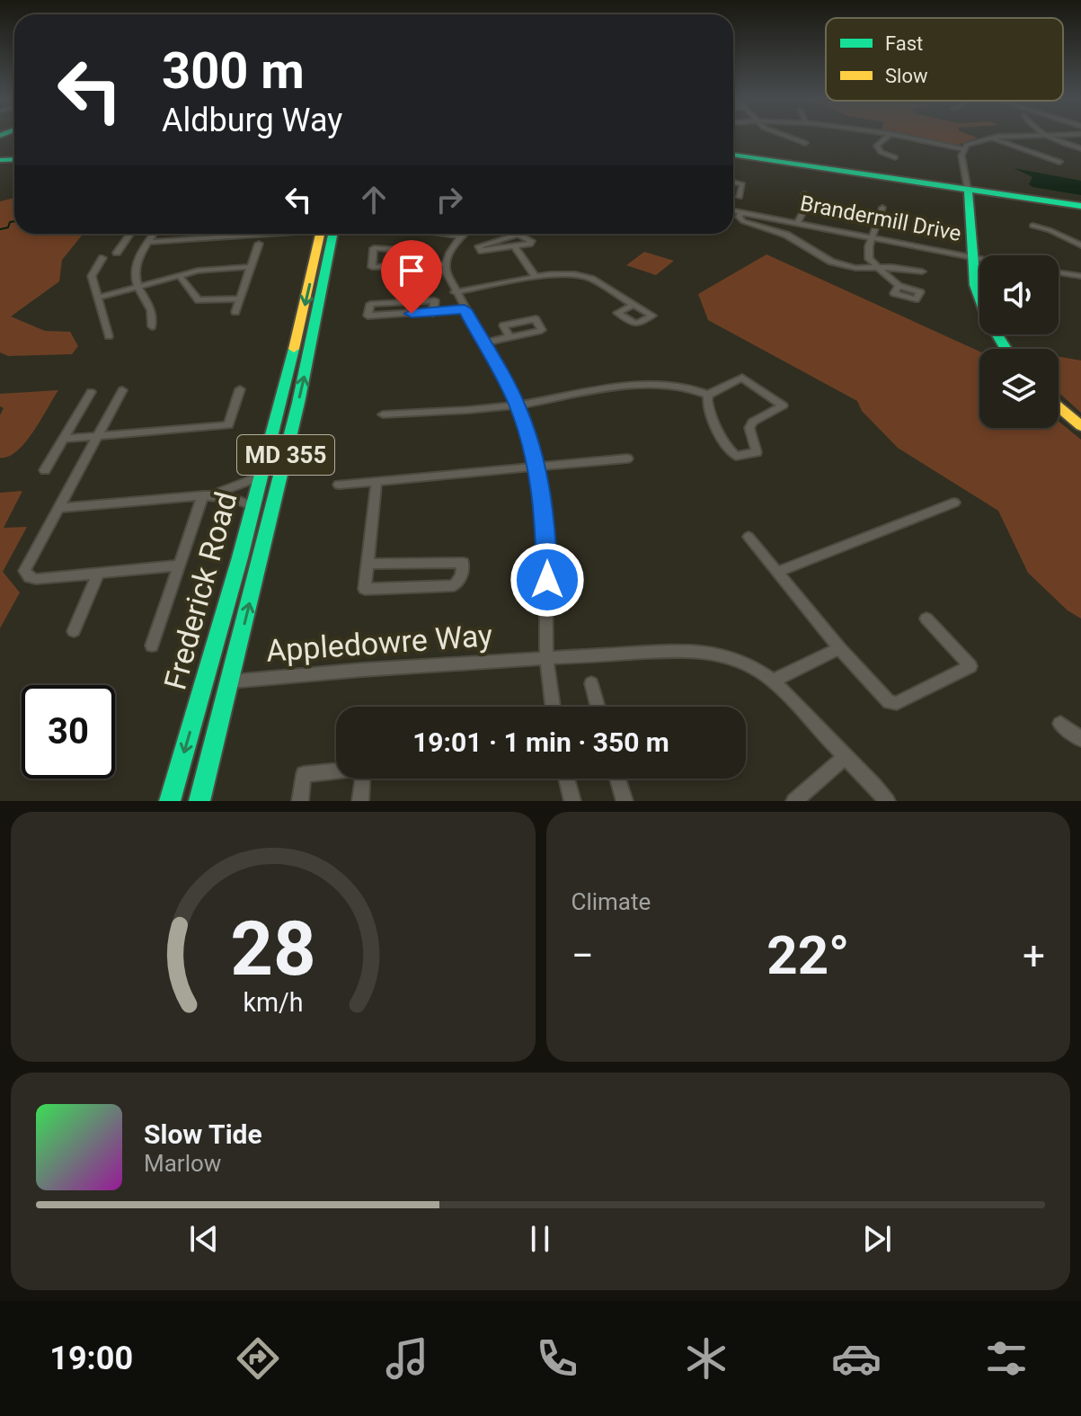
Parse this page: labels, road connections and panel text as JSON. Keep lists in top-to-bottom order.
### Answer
{
  "streets": {
    "main road": ["MD 355", "Frederick Road"],
    "street": ["Brandermill Drive", "Appledowre Way"]
  },
  "crossings": [
    ["Frederick Road", "Appledowre Way"]
  ],
  "legend": ["Fast", "Slow"],
  "page": {
    "turn": ["300 m", "Aldburg Way"],
    "limit": "30",
    "trip": "19:01 · 1 min · 350 m",
    "tile": "Climate",
    "heat": ["−", "22°", "+"],
    "song": ["Slow Tide", "Marlow"],
    "tabs": "19:00",
    "gauge": ["28", "km/h"]
  }
}
